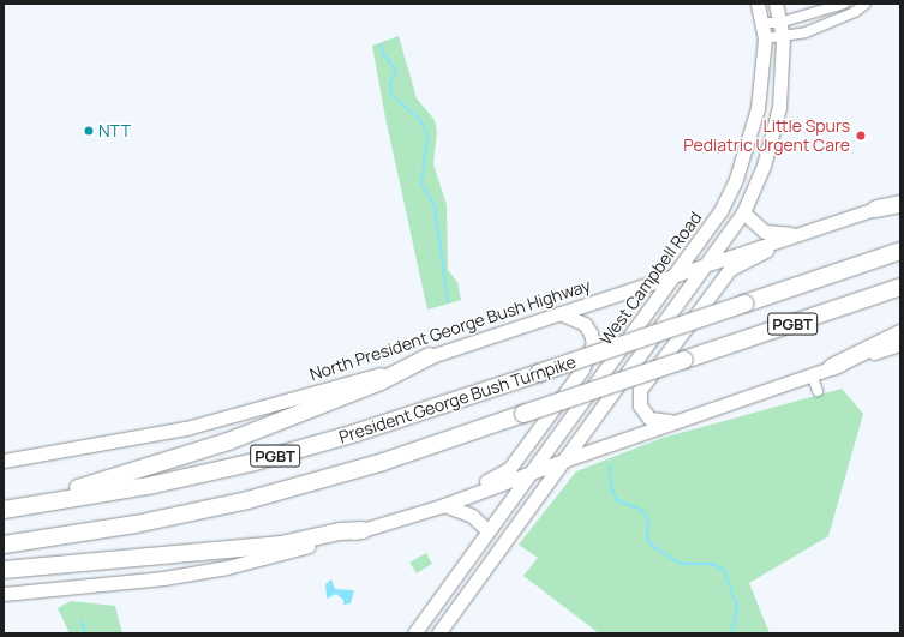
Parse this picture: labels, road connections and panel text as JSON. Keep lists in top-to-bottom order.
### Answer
{
  "streets": {
    "highway": ["PGBT", "President George Bush Turnpike"],
    "main road": ["West Campbell Road", "North President George Bush Highway"]
  },
  "crossings": [
    ["West Campbell Road", "North President George Bush Highway"]
  ],
  "places": ["NTT", "Little Spurs Pediatric Urgent Care"]
}
